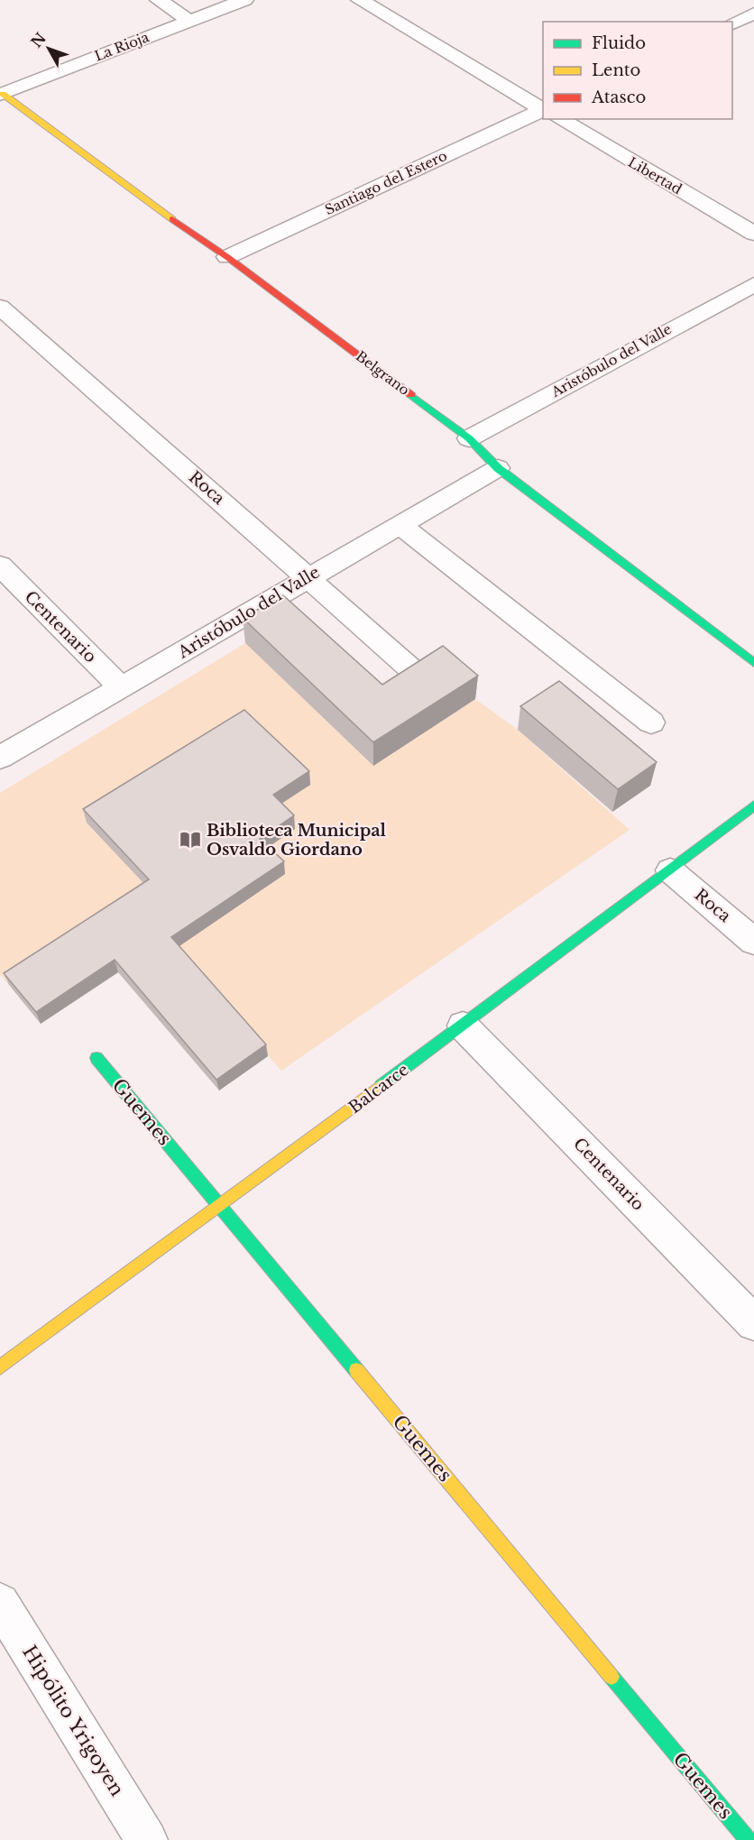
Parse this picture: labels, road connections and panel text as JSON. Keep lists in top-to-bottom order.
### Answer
{
  "streets": {
    "street": [
      "La Rioja",
      "Libertad",
      "Santiago del Estero",
      "Aristóbulo del Valle",
      "Belgrano",
      "Roca",
      "Centenario",
      "Balcarce",
      "Guemes",
      "Hipólito Yrigoyen"
    ]
  },
  "crossings": [
    ["La Rioja", "Belgrano"],
    ["Santiago del Estero", "Belgrano"],
    ["Aristóbulo del Valle", "Belgrano"],
    ["Aristóbulo del Valle", "Roca"],
    ["Aristóbulo del Valle", "Centenario"],
    ["Roca", "Balcarce"],
    ["Centenario", "Balcarce"],
    ["Balcarce", "Guemes"]
  ],
  "places": {
    "library": ["Biblioteca Municipal Osvaldo Giordano"]
  },
  "legend": ["Fluido", "Lento", "Atasco"],
  "north": "top left"
}
